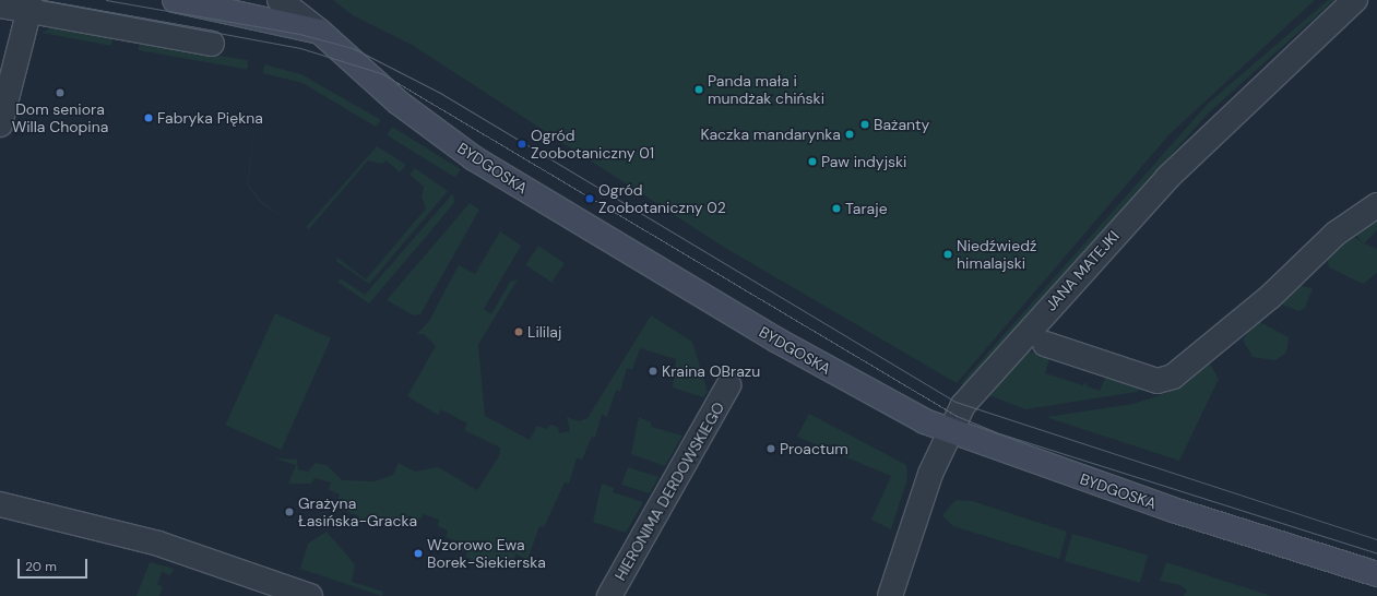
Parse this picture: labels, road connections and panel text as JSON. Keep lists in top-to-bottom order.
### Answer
{
  "streets": {
    "street": ["BYDGOSKA", "JANA MATEJKI", "HIERONIMA DERDOWSKIEGO"]
  },
  "crossings": [
    ["BYDGOSKA", "JANA MATEJKI"]
  ],
  "places": [
    "Panda mała i mundżak chiński",
    "Dom seniora Willa Chopina",
    "Fabryka Piękna",
    "Bażanty",
    "Kaczka mandarynka",
    "Ogród Zoobotaniczny 01",
    "Paw indyjski",
    "Ogród Zoobotaniczny 02",
    "Taraje",
    "Niedźwiedź himalajski",
    "Lililaj",
    "Kraina OBrazu",
    "Proactum",
    "Grażyna Łasińska-Gracka",
    "Wzorowo Ewa Borek-Siekierska"
  ],
  "scale_bar": "20 m"
}
